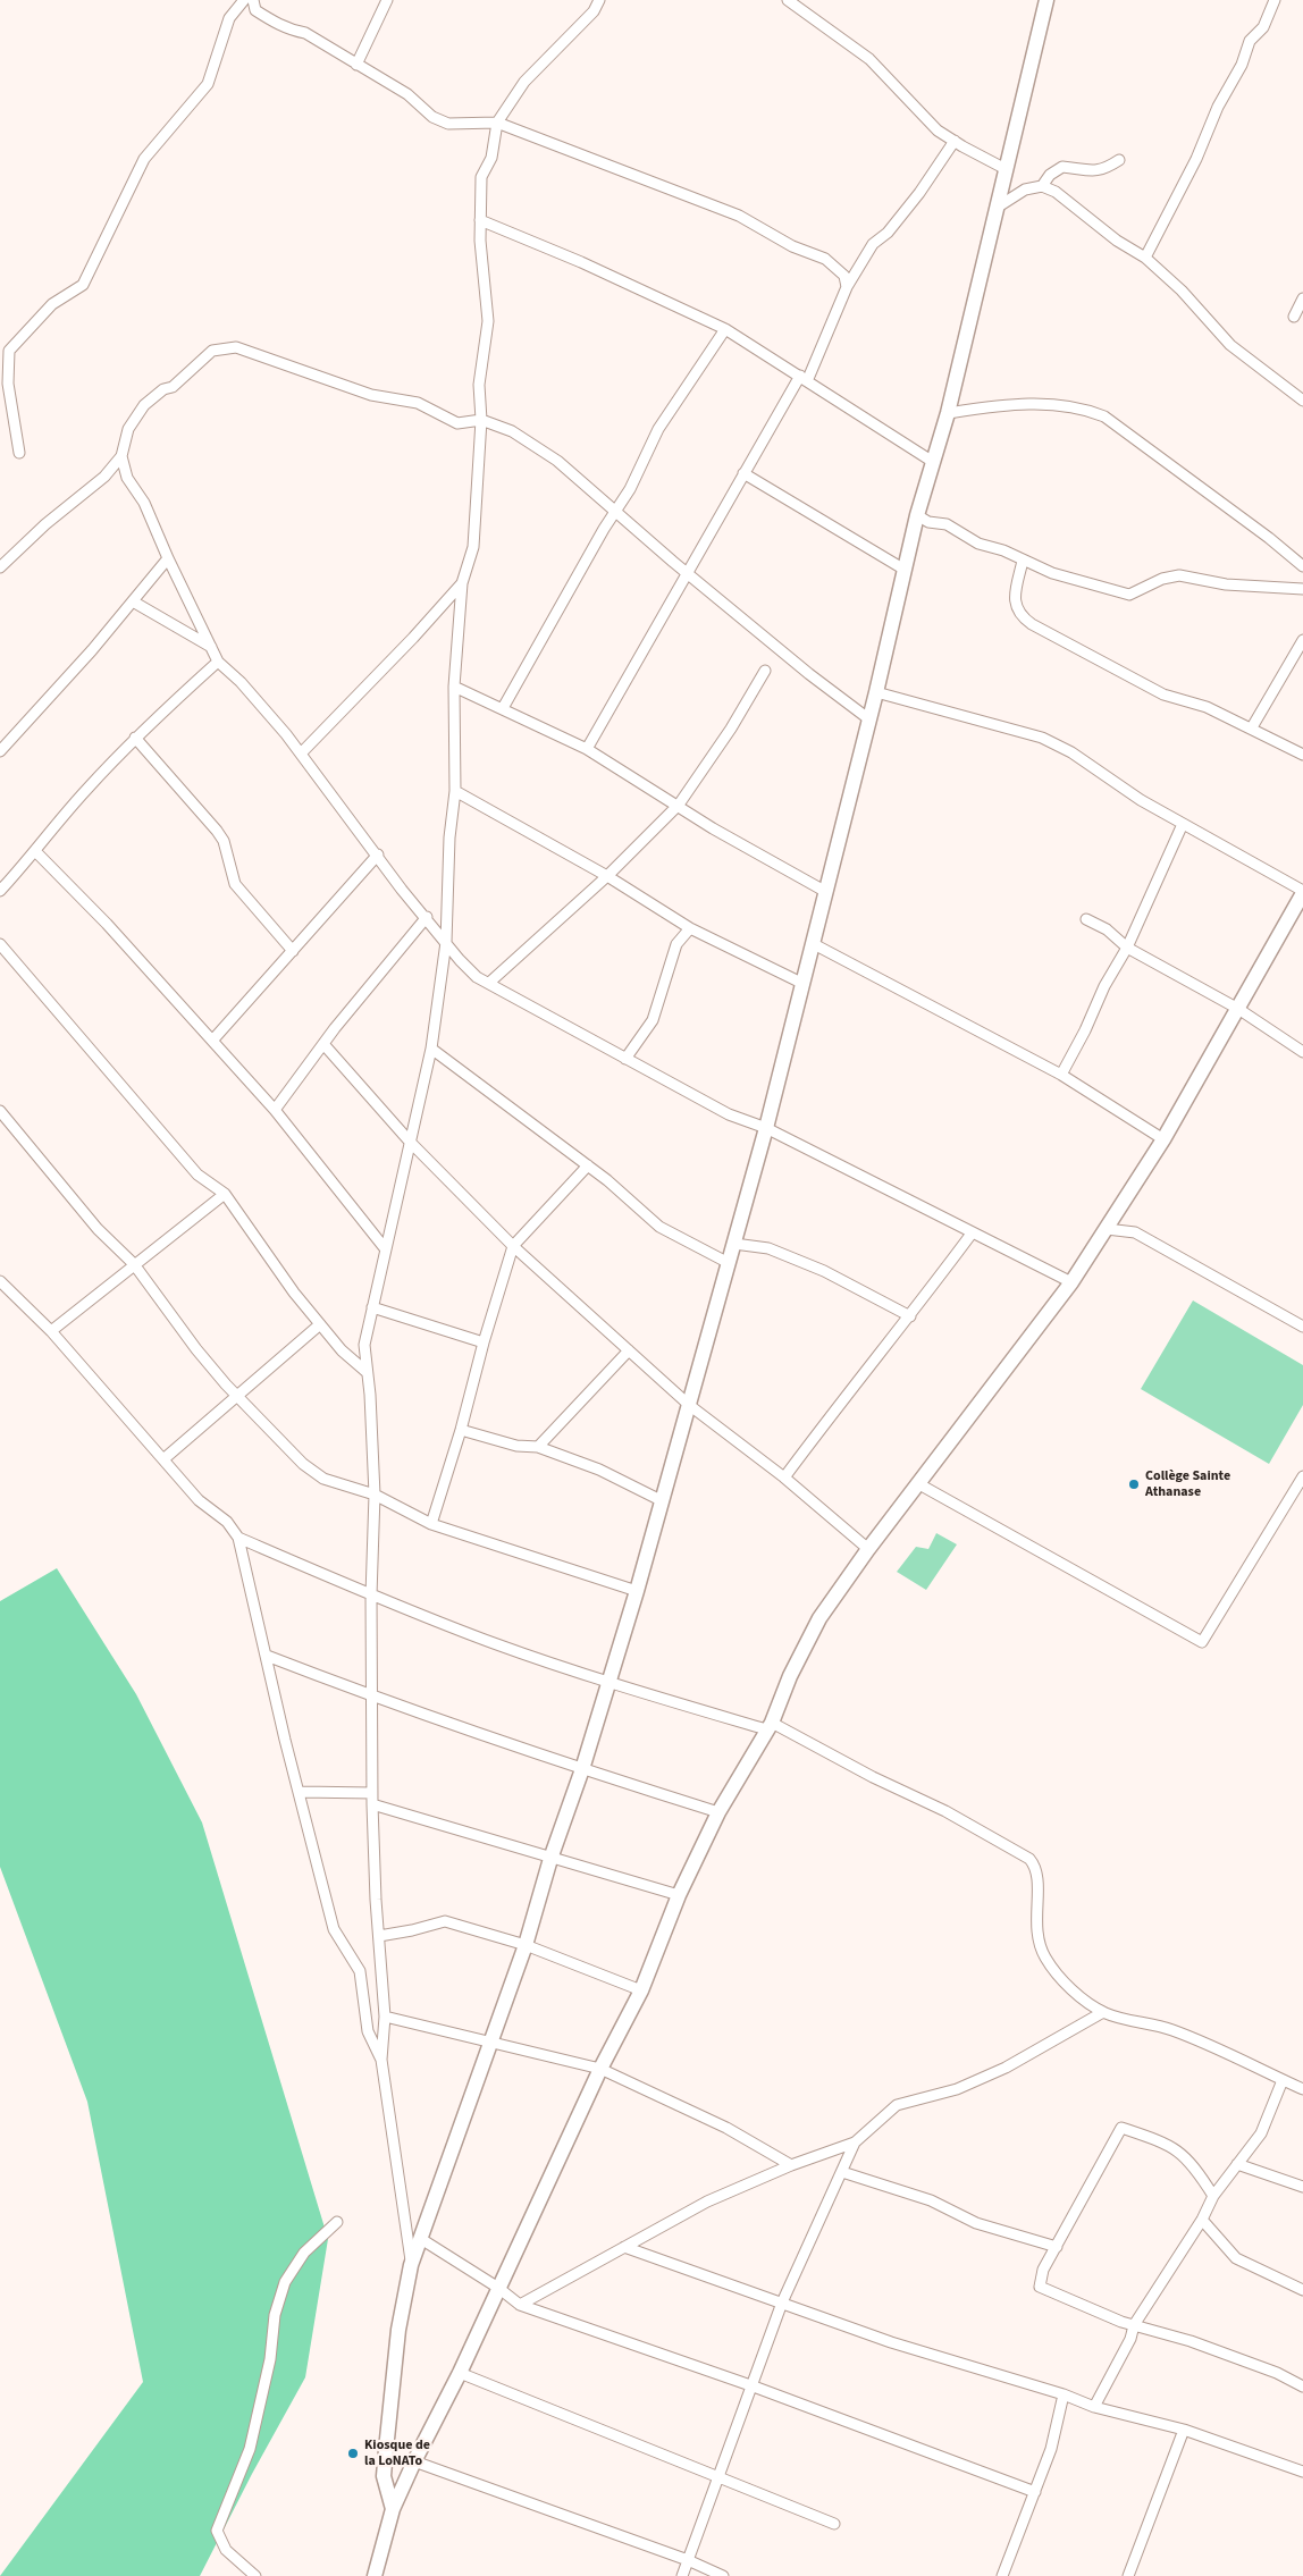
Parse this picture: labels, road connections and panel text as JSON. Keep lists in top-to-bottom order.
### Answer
{
  "places": ["Collège Sainte Athanase", "Kiosque de la LoNATo"]
}
